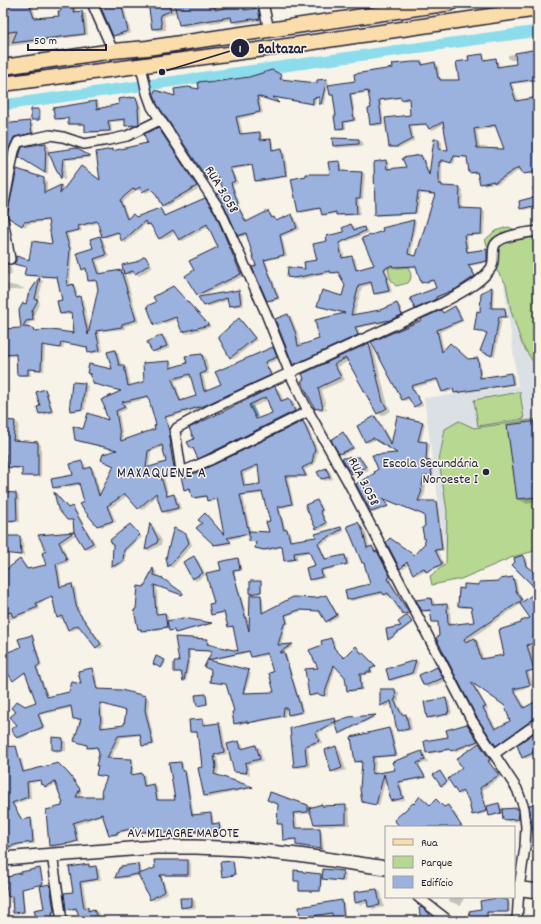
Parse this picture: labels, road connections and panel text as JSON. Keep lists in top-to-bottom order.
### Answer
{
  "streets": {
    "street": ["RUA 3.058", "AV. MILAGRE MABOTE"]
  },
  "districts": ["MAXAQUENE A"],
  "places": ["Baltazar", "Escola Secundária Noroeste I"],
  "legend": ["Rua", "Parque", "Edifício"],
  "scale_bar": "50 m"
}
